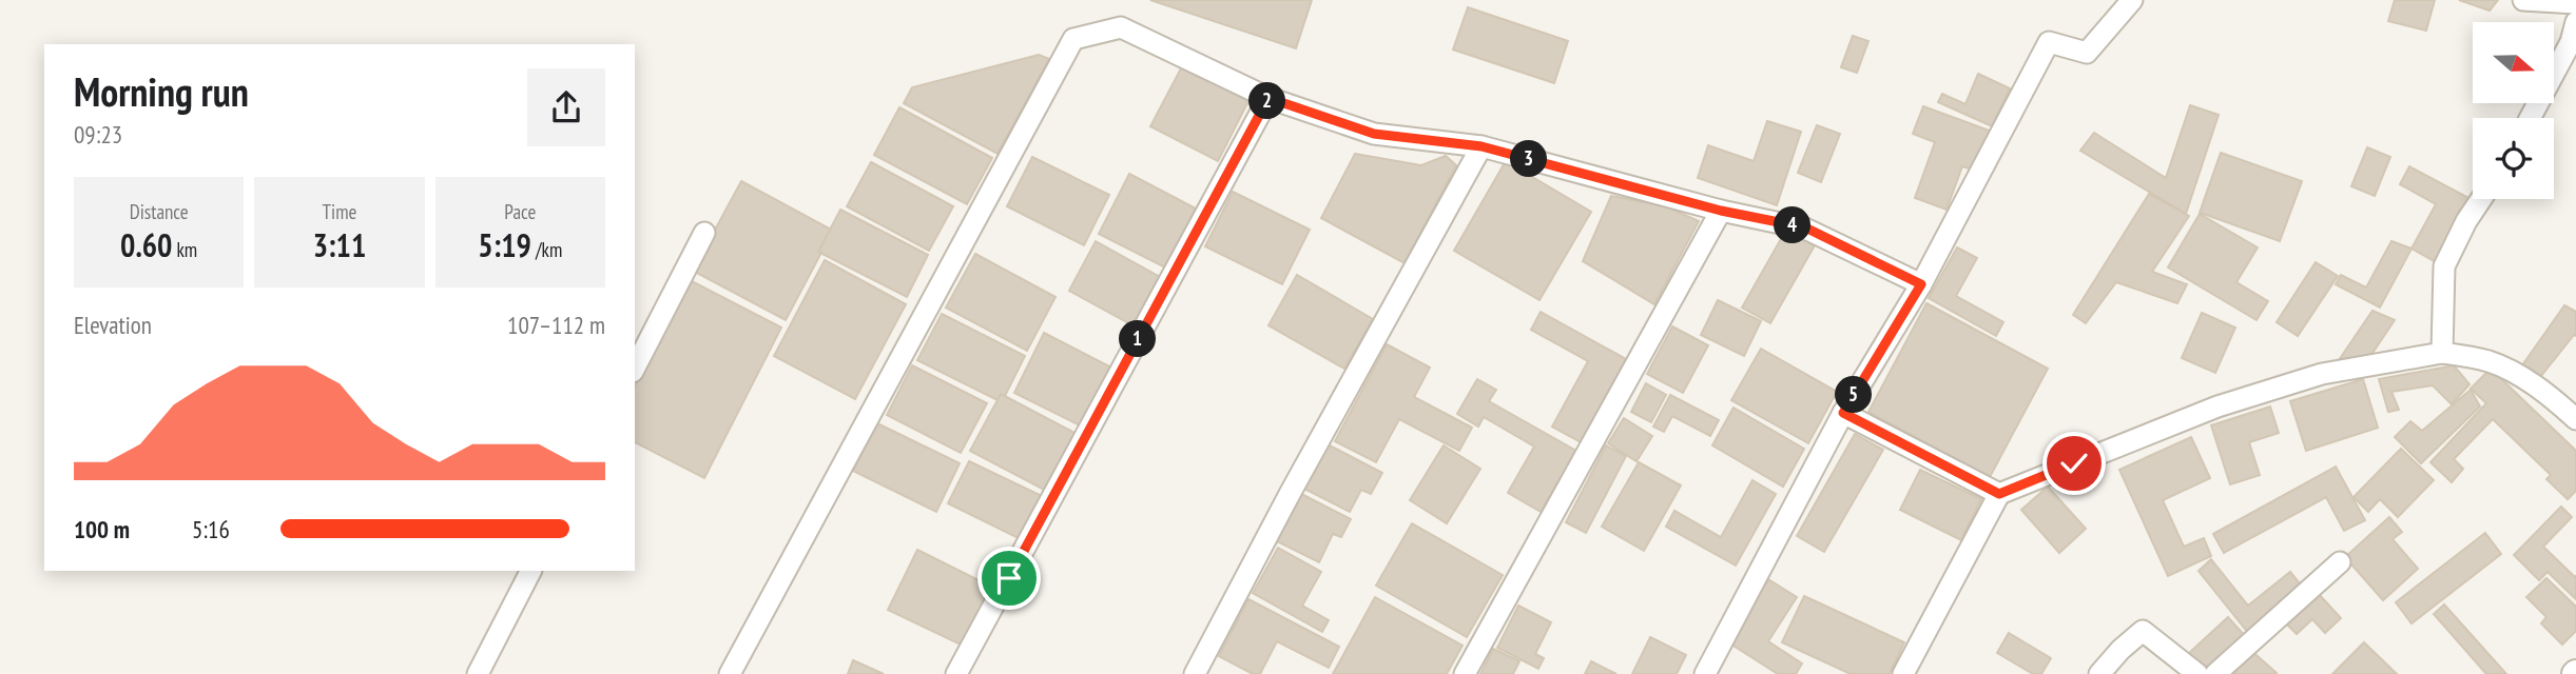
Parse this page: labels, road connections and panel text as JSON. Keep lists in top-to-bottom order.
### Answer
{
  "north": "right",
  "page": {
    "heading": ["Morning run", "09:23"],
    "pins": [
      "2",
      "3",
      "4",
      "1",
      "5"
    ],
    "stats": [
      ["Distance", "0.60 km"],
      ["Time", "3:11"],
      ["Pace", "5:19 /km"]
    ],
    "chart": ["Elevation", "107–112 m"],
    "list": [
      {
        "name": "100 m",
        "note": "5:16"
      }
    ]
  }
}
